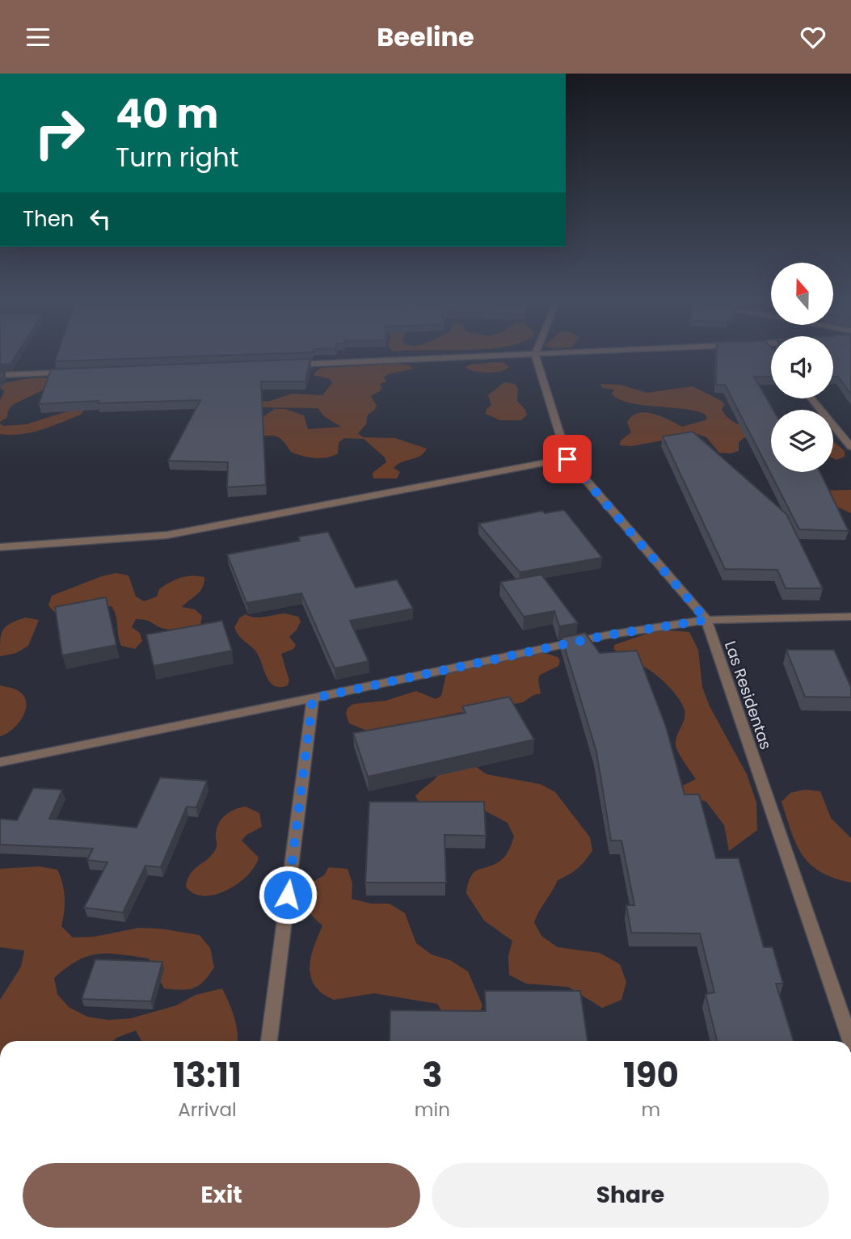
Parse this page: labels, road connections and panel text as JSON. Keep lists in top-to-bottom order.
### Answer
{
  "streets": {
    "street": ["Las Residentas"]
  },
  "north": "top",
  "page": {
    "header": "Beeline",
    "turn": ["40 m", "Turn right"],
    "then": "Then",
    "eta": [
      "13:11",
      "Arrival",
      "3",
      "min",
      "190",
      "m"
    ],
    "buttons": ["Exit", "Share"]
  }
}
